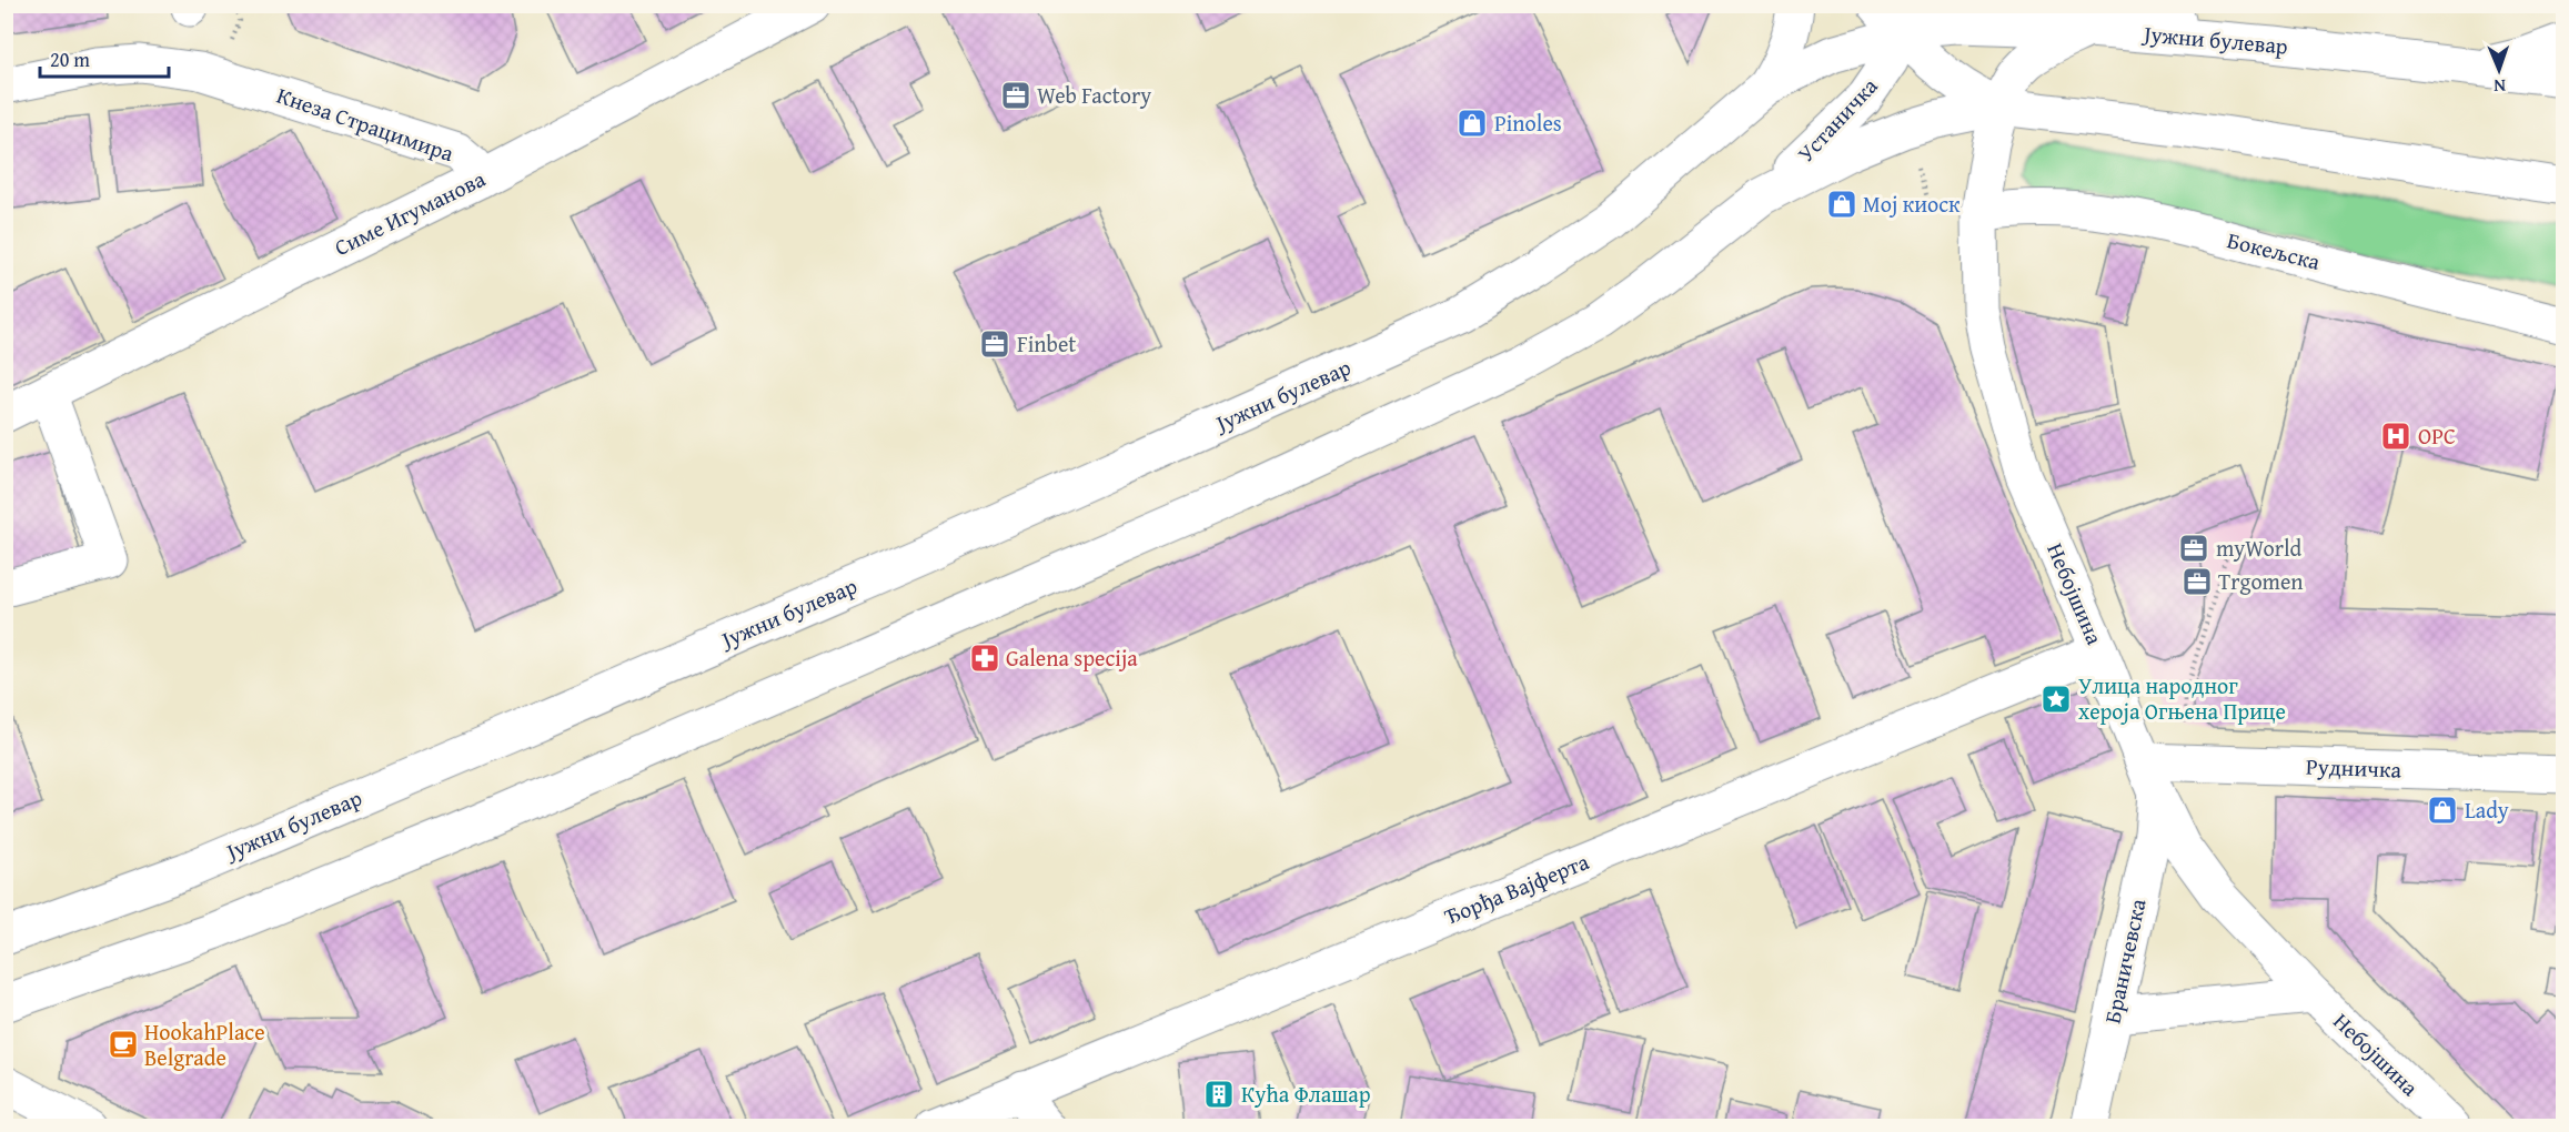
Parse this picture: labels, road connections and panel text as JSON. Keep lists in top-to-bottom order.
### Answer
{
  "streets": {
    "main road": [
      "Јужни булевар",
      "Устаничка",
      "Кнеза Страцимира",
      "Симе Игуманова",
      "Бокељска",
      "Небојшина",
      "Рудничка",
      "Ђорђа Вајферта",
      "Браничевска"
    ]
  },
  "crossings": [
    ["Јужни булевар", "Устаничка"],
    ["Јужни булевар", "Небојшина"],
    ["Кнеза Страцимира", "Симе Игуманова"],
    ["Бокељска", "Небојшина"],
    ["Небојшина", "Рудничка"],
    ["Небојшина", "Ђорђа Вајферта"],
    ["Небојшина", "Браничевска"],
    ["Рудничка", "Браничевска"]
  ],
  "places": {
    "office": [
      "Web Factory",
      "Finbet",
      "myWorld",
      "Trgomen"
    ],
    "shop": ["Pinoles", "Мој киоск", "Lady"],
    "hospital": ["ОРС"],
    "pharmacy": ["Galena specija"],
    "place": ["Улица народног хероја Огњена Прице"],
    "cafe": ["HookahPlace Belgrade"],
    "building": ["Кућа Флашар"]
  },
  "scale_bar": "20 m",
  "north": "bottom"
}
